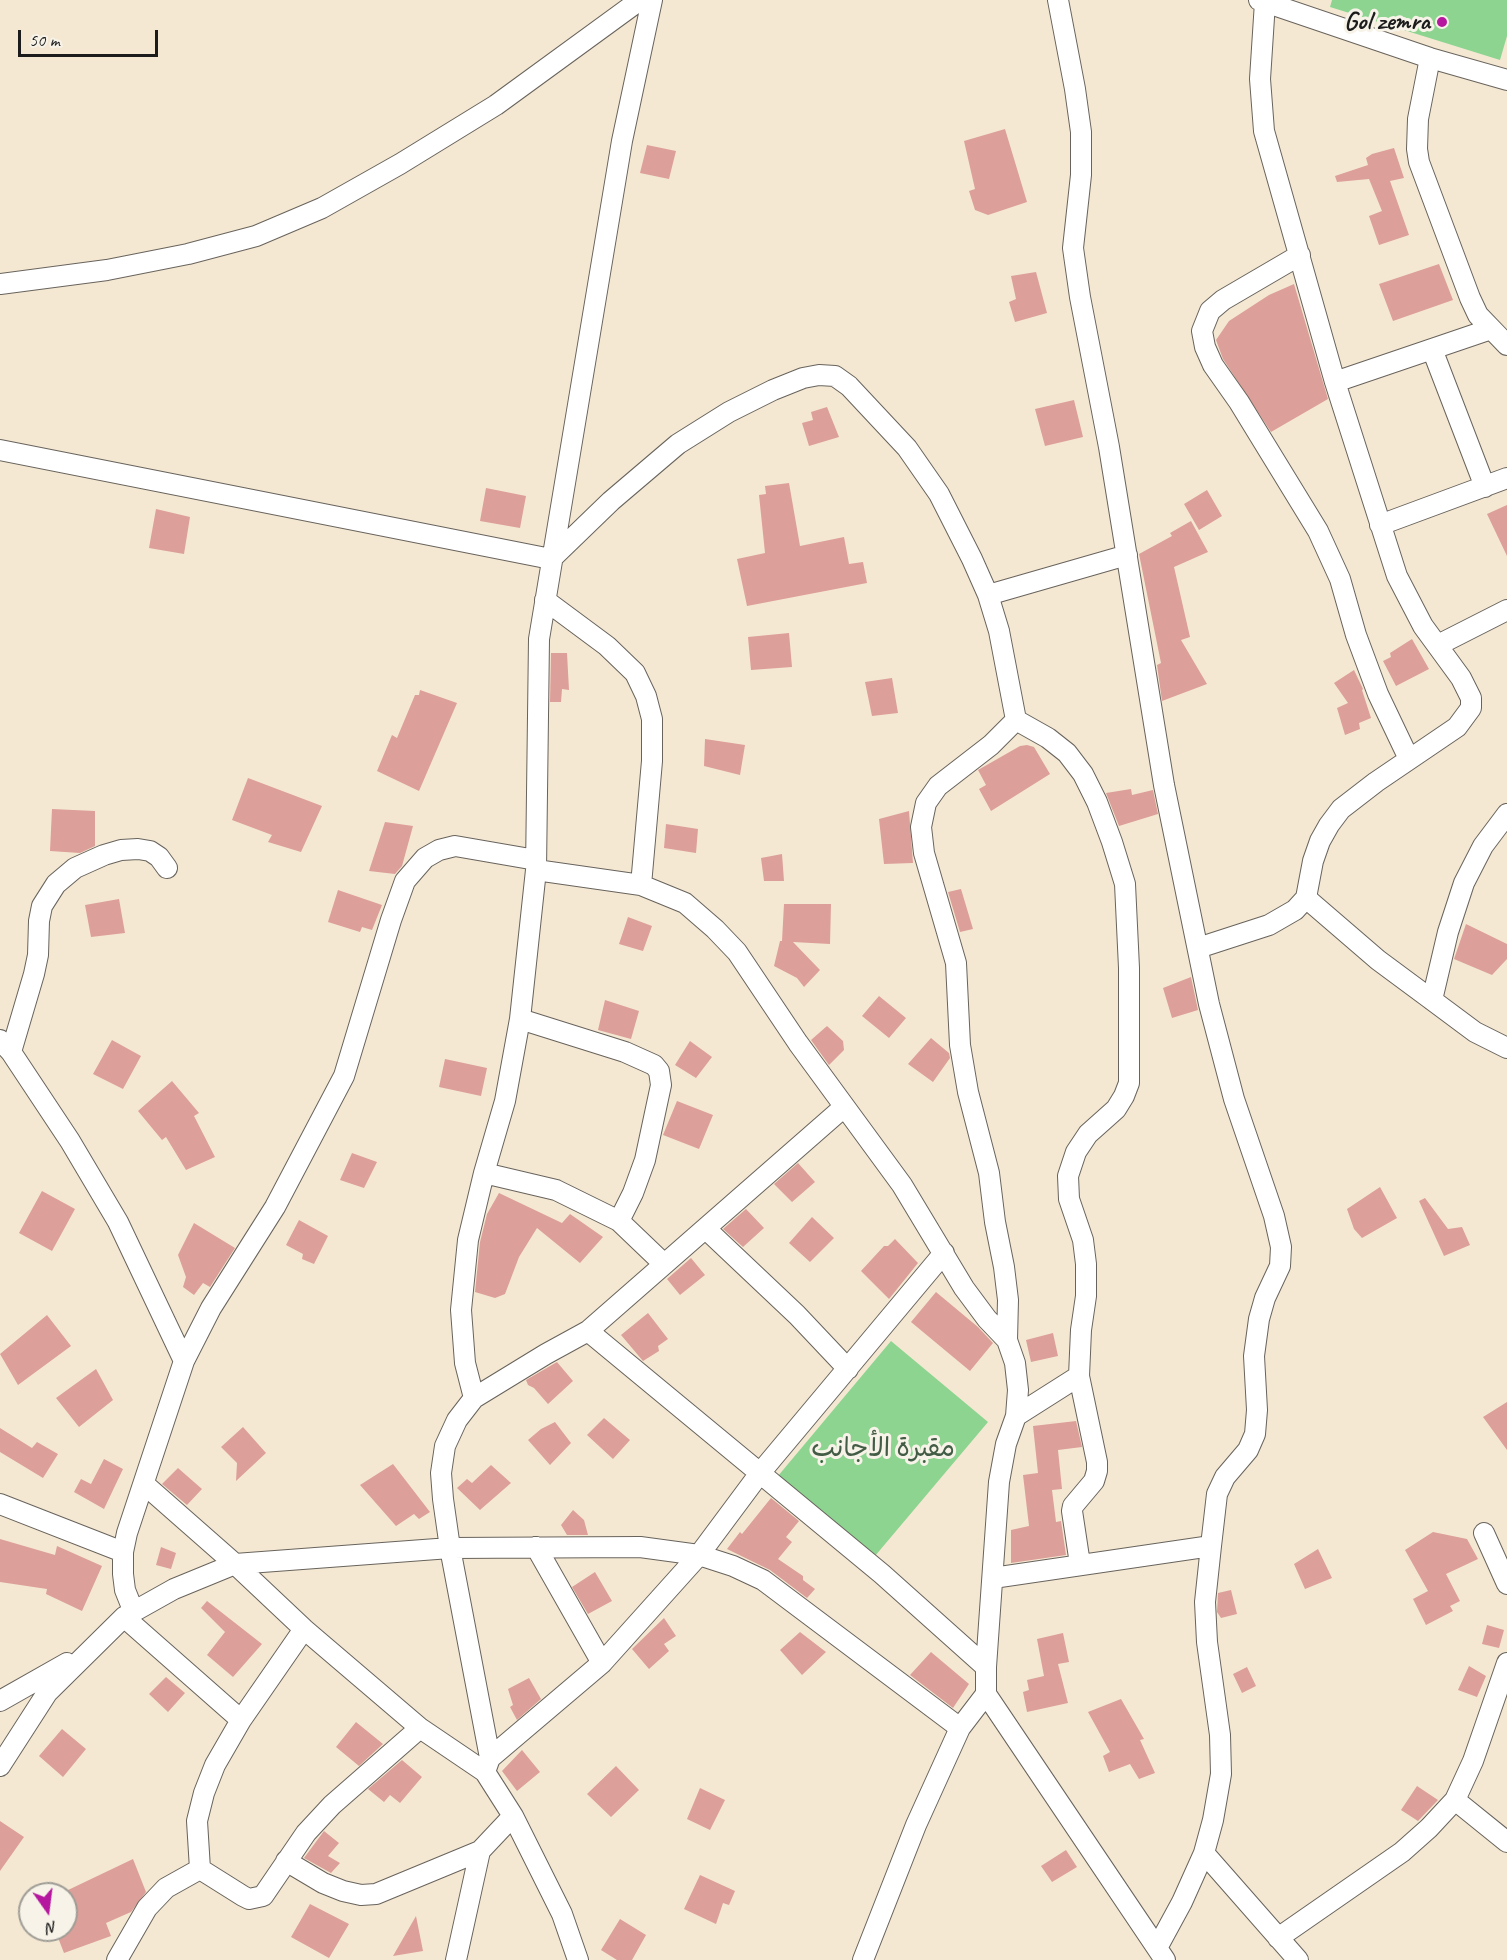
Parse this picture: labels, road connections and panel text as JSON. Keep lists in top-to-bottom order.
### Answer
{
  "parks": ["مقبرة الأجانب"],
  "places": ["Gol zemra"],
  "scale_bar": "50 m",
  "north": "bottom"
}
